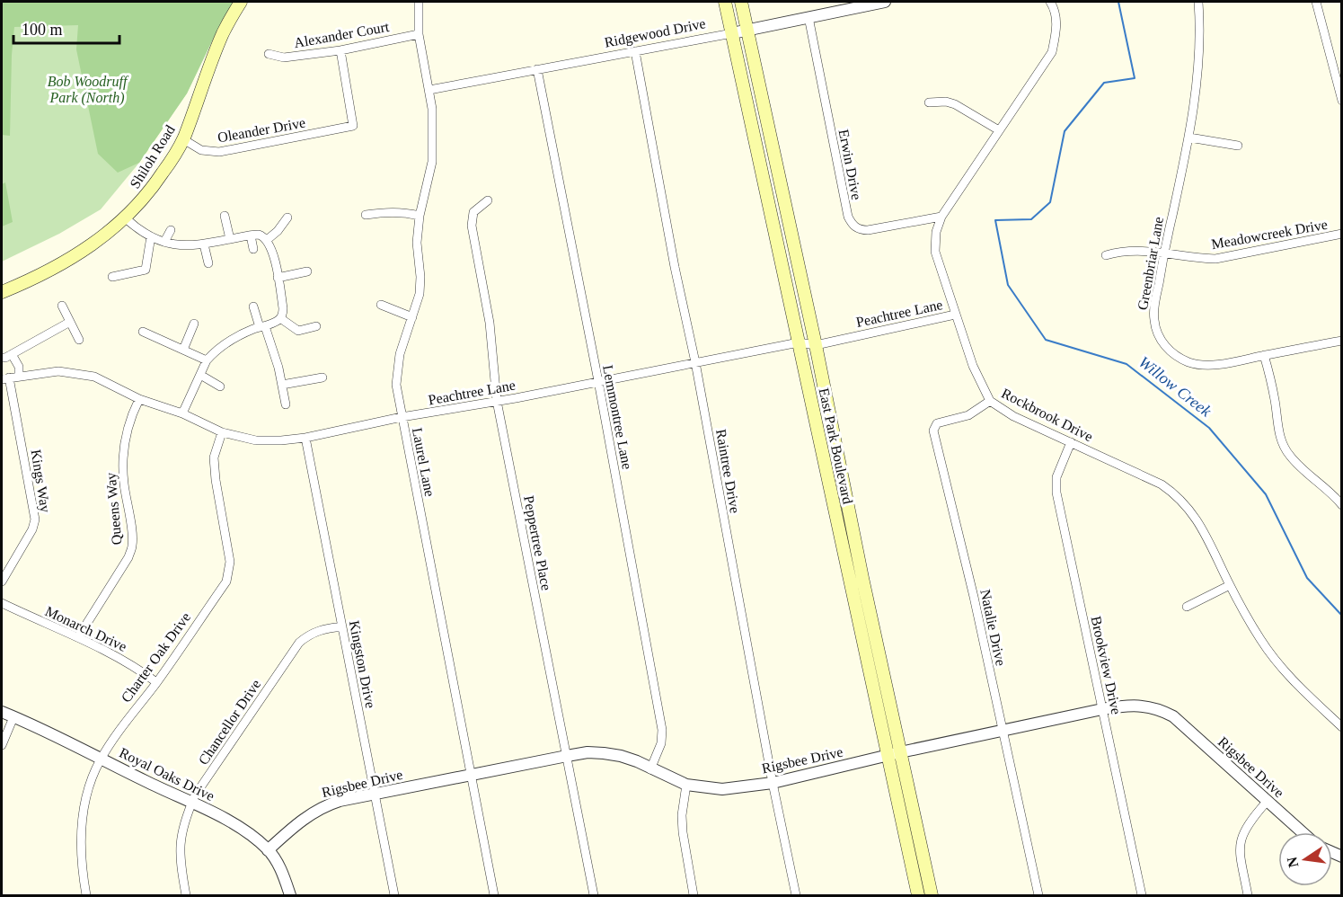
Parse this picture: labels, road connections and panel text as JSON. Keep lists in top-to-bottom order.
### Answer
{
  "streets": {
    "main road": ["Shiloh Road", "East Park Boulevard"],
    "street": [
      "Ridgewood Drive",
      "Alexander Court",
      "Oleander Drive",
      "Erwin Drive",
      "Meadowcreek Drive",
      "Greenbriar Lane",
      "Peachtree Lane",
      "Rockbrook Drive",
      "Lemmontree Lane",
      "Laurel Lane",
      "Raintree Drive",
      "Kings Way",
      "Queens Way",
      "Peppertree Place",
      "Natalie Drive",
      "Monarch Drive",
      "Charter Oak Drive",
      "Kingston Drive",
      "Brookview Drive",
      "Chancellor Drive",
      "Rigsbee Drive",
      "Royal Oaks Drive"
    ]
  },
  "crossings": [
    ["Ridgewood Drive", "Erwin Drive"],
    ["Ridgewood Drive", "Lemmontree Lane"],
    ["Ridgewood Drive", "East Park Boulevard"],
    ["Ridgewood Drive", "Laurel Lane"],
    ["Ridgewood Drive", "Raintree Drive"],
    ["Alexander Court", "Oleander Drive"],
    ["Alexander Court", "Laurel Lane"],
    ["Oleander Drive", "Shiloh Road"],
    ["Erwin Drive", "Rockbrook Drive"],
    ["Meadowcreek Drive", "Greenbriar Lane"],
    ["Peachtree Lane", "Rockbrook Drive"],
    ["Peachtree Lane", "Lemmontree Lane"],
    ["Peachtree Lane", "East Park Boulevard"],
    ["Peachtree Lane", "Laurel Lane"],
    ["Peachtree Lane", "Raintree Drive"],
    ["Peachtree Lane", "Kings Way"],
    ["Peachtree Lane", "Queens Way"],
    ["Peachtree Lane", "Peppertree Place"],
    ["Peachtree Lane", "Charter Oak Drive"],
    ["Peachtree Lane", "Kingston Drive"],
    ["Rockbrook Drive", "Natalie Drive"],
    ["Rockbrook Drive", "Brookview Drive"],
    ["Lemmontree Lane", "Rigsbee Drive"],
    ["East Park Boulevard", "Rigsbee Drive"],
    ["Laurel Lane", "Rigsbee Drive"],
    ["Raintree Drive", "Rigsbee Drive"],
    ["Queens Way", "Monarch Drive"],
    ["Peppertree Place", "Rigsbee Drive"],
    ["Natalie Drive", "Rigsbee Drive"],
    ["Monarch Drive", "Charter Oak Drive"],
    ["Charter Oak Drive", "Royal Oaks Drive"],
    ["Kingston Drive", "Chancellor Drive"],
    ["Kingston Drive", "Rigsbee Drive"],
    ["Brookview Drive", "Rigsbee Drive"],
    ["Chancellor Drive", "Royal Oaks Drive"],
    ["Rigsbee Drive", "Royal Oaks Drive"]
  ],
  "water": ["Willow Creek"],
  "parks": ["Bob Woodruff Park (North)"],
  "scale_bar": "100 m",
  "north": "left"
}
